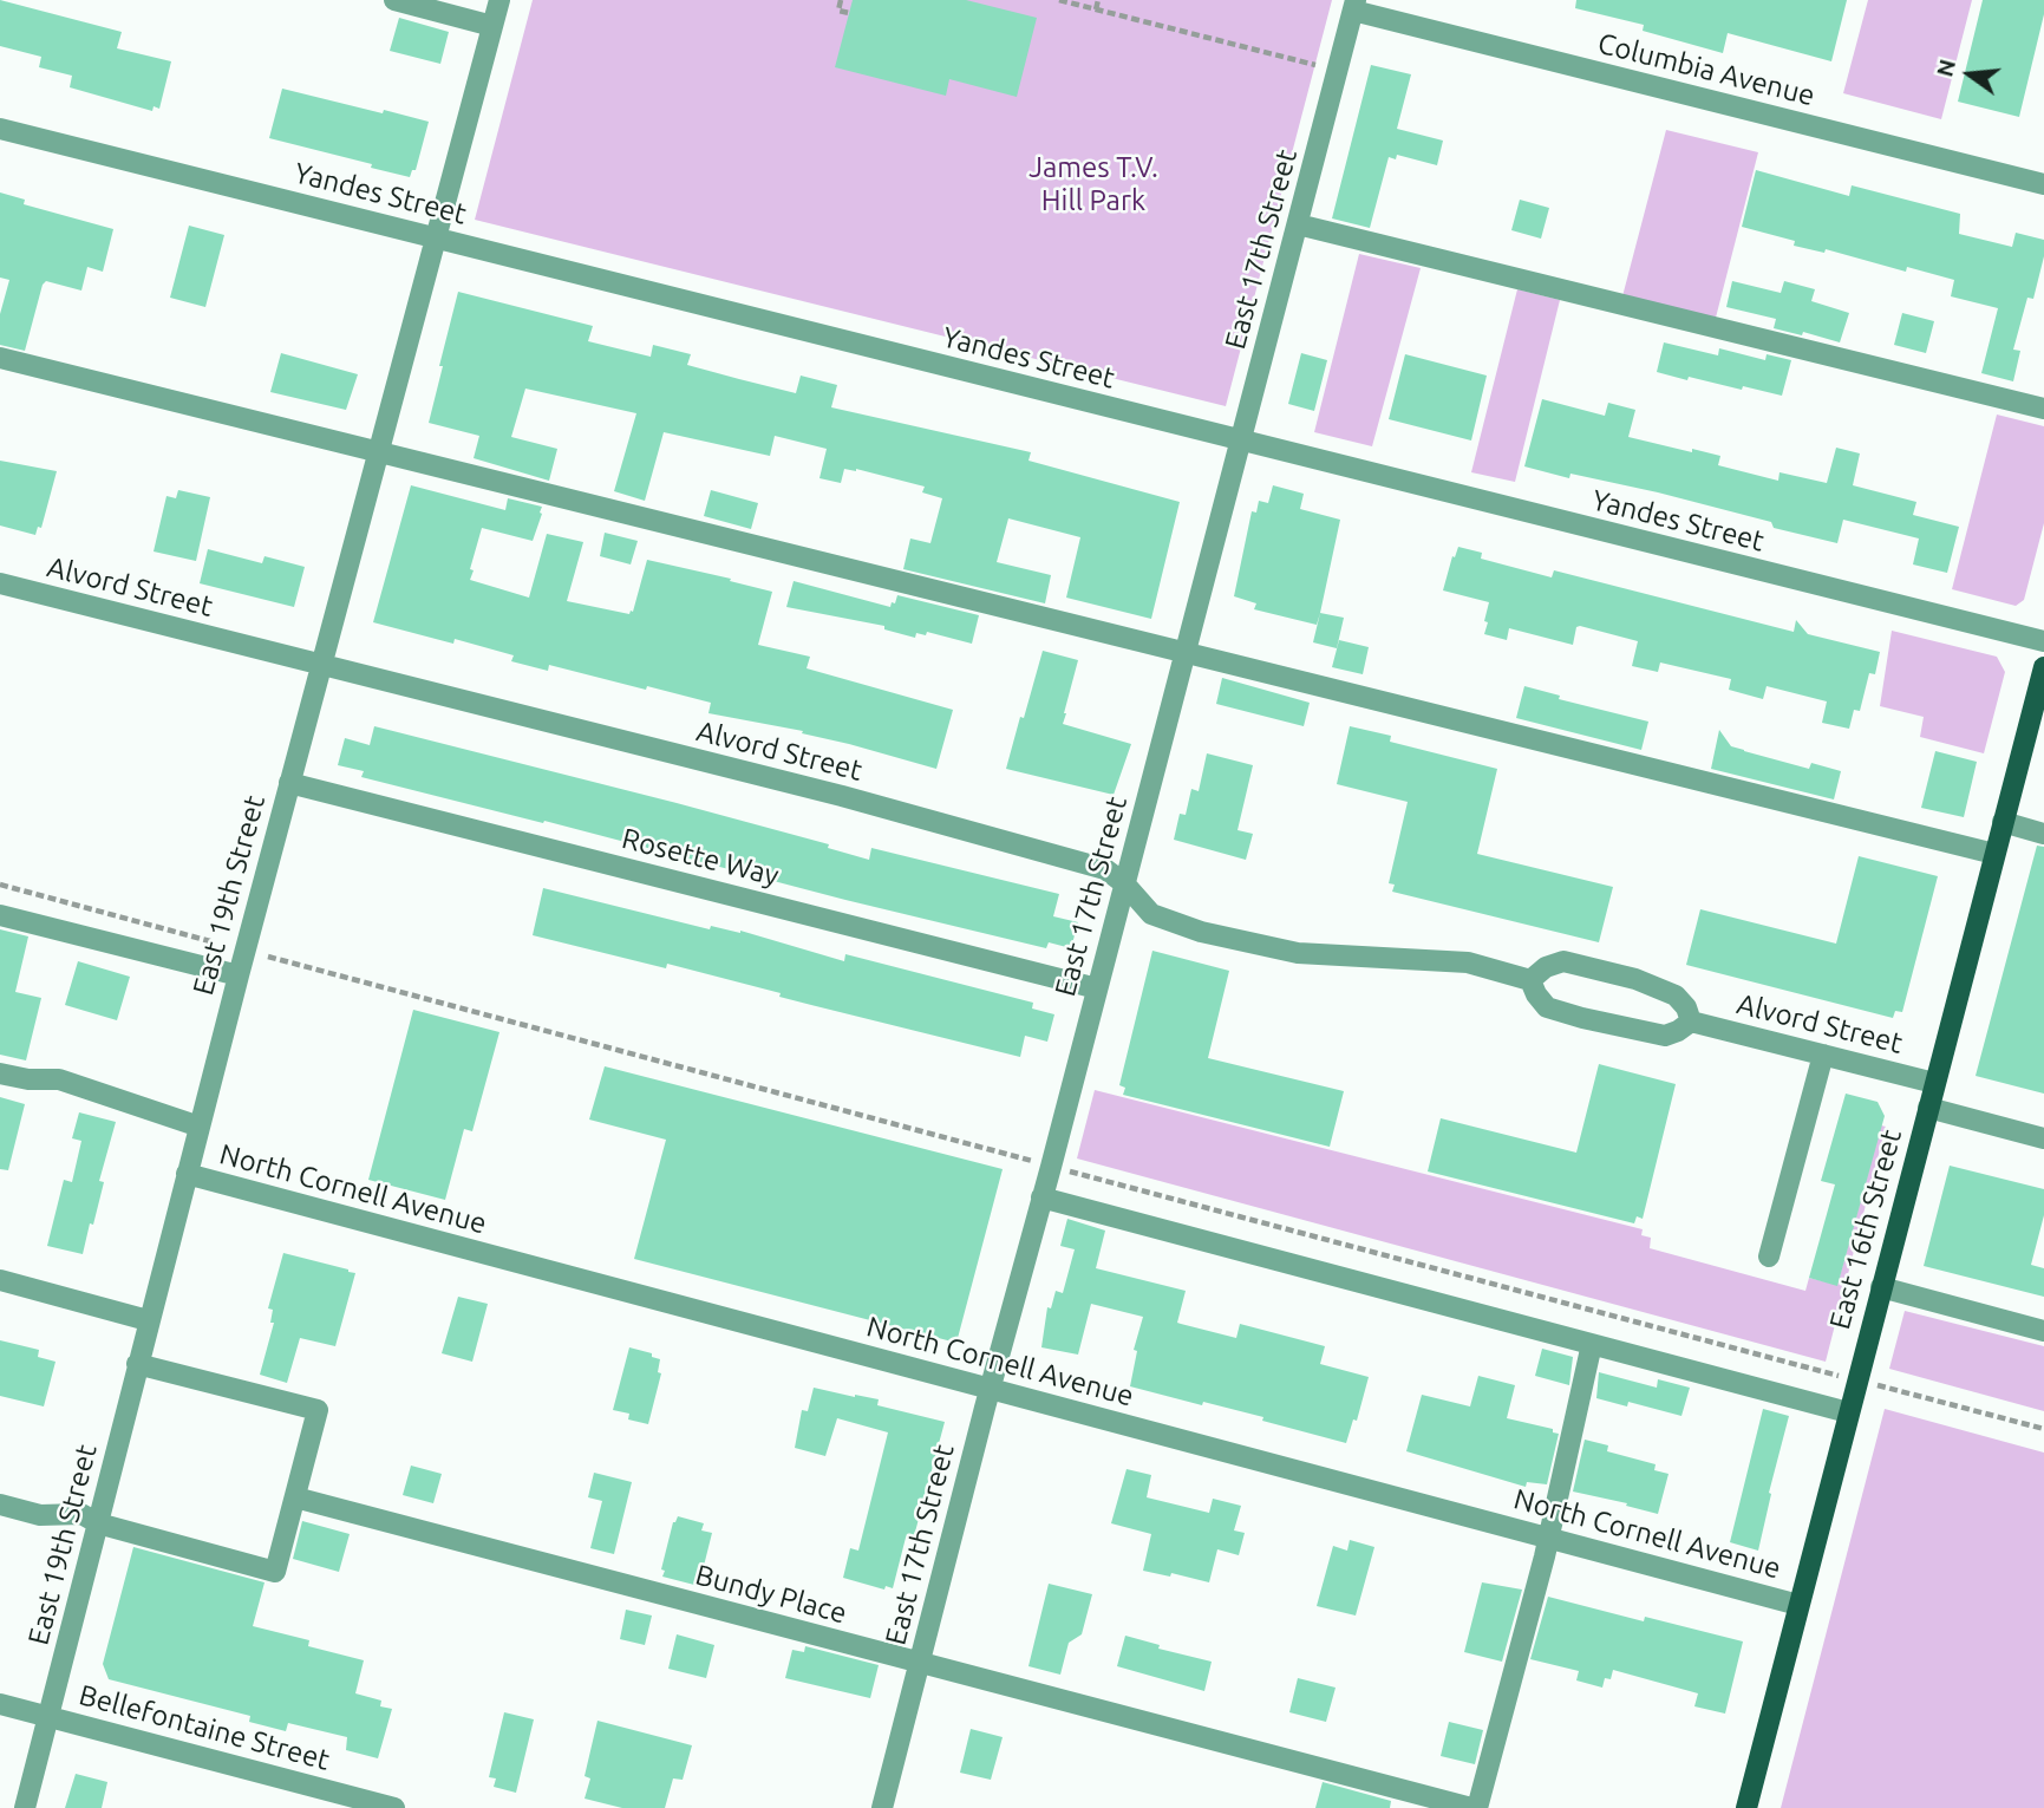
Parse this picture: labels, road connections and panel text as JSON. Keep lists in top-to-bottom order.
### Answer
{
  "streets": {
    "main road": ["East 16th Street"],
    "street": [
      "Columbia Avenue",
      "Yandes Street",
      "East 17th Street",
      "Alvord Street",
      "Rosette Way",
      "East 19th Street",
      "North Cornell Avenue",
      "Bundy Place",
      "Bellefontaine Street"
    ]
  },
  "crossings": [
    ["Columbia Avenue", "East 17th Street"],
    ["Yandes Street", "East 17th Street"],
    ["Yandes Street", "East 19th Street"],
    ["East 17th Street", "Alvord Street"],
    ["East 17th Street", "Rosette Way"],
    ["East 17th Street", "North Cornell Avenue"],
    ["East 17th Street", "Bundy Place"],
    ["Alvord Street", "East 19th Street"],
    ["Alvord Street", "East 16th Street"],
    ["Rosette Way", "East 19th Street"],
    ["East 19th Street", "North Cornell Avenue"],
    ["East 19th Street", "Bellefontaine Street"],
    ["North Cornell Avenue", "East 16th Street"]
  ],
  "parks": ["James T.V. Hill Park"],
  "north": "left"
}
